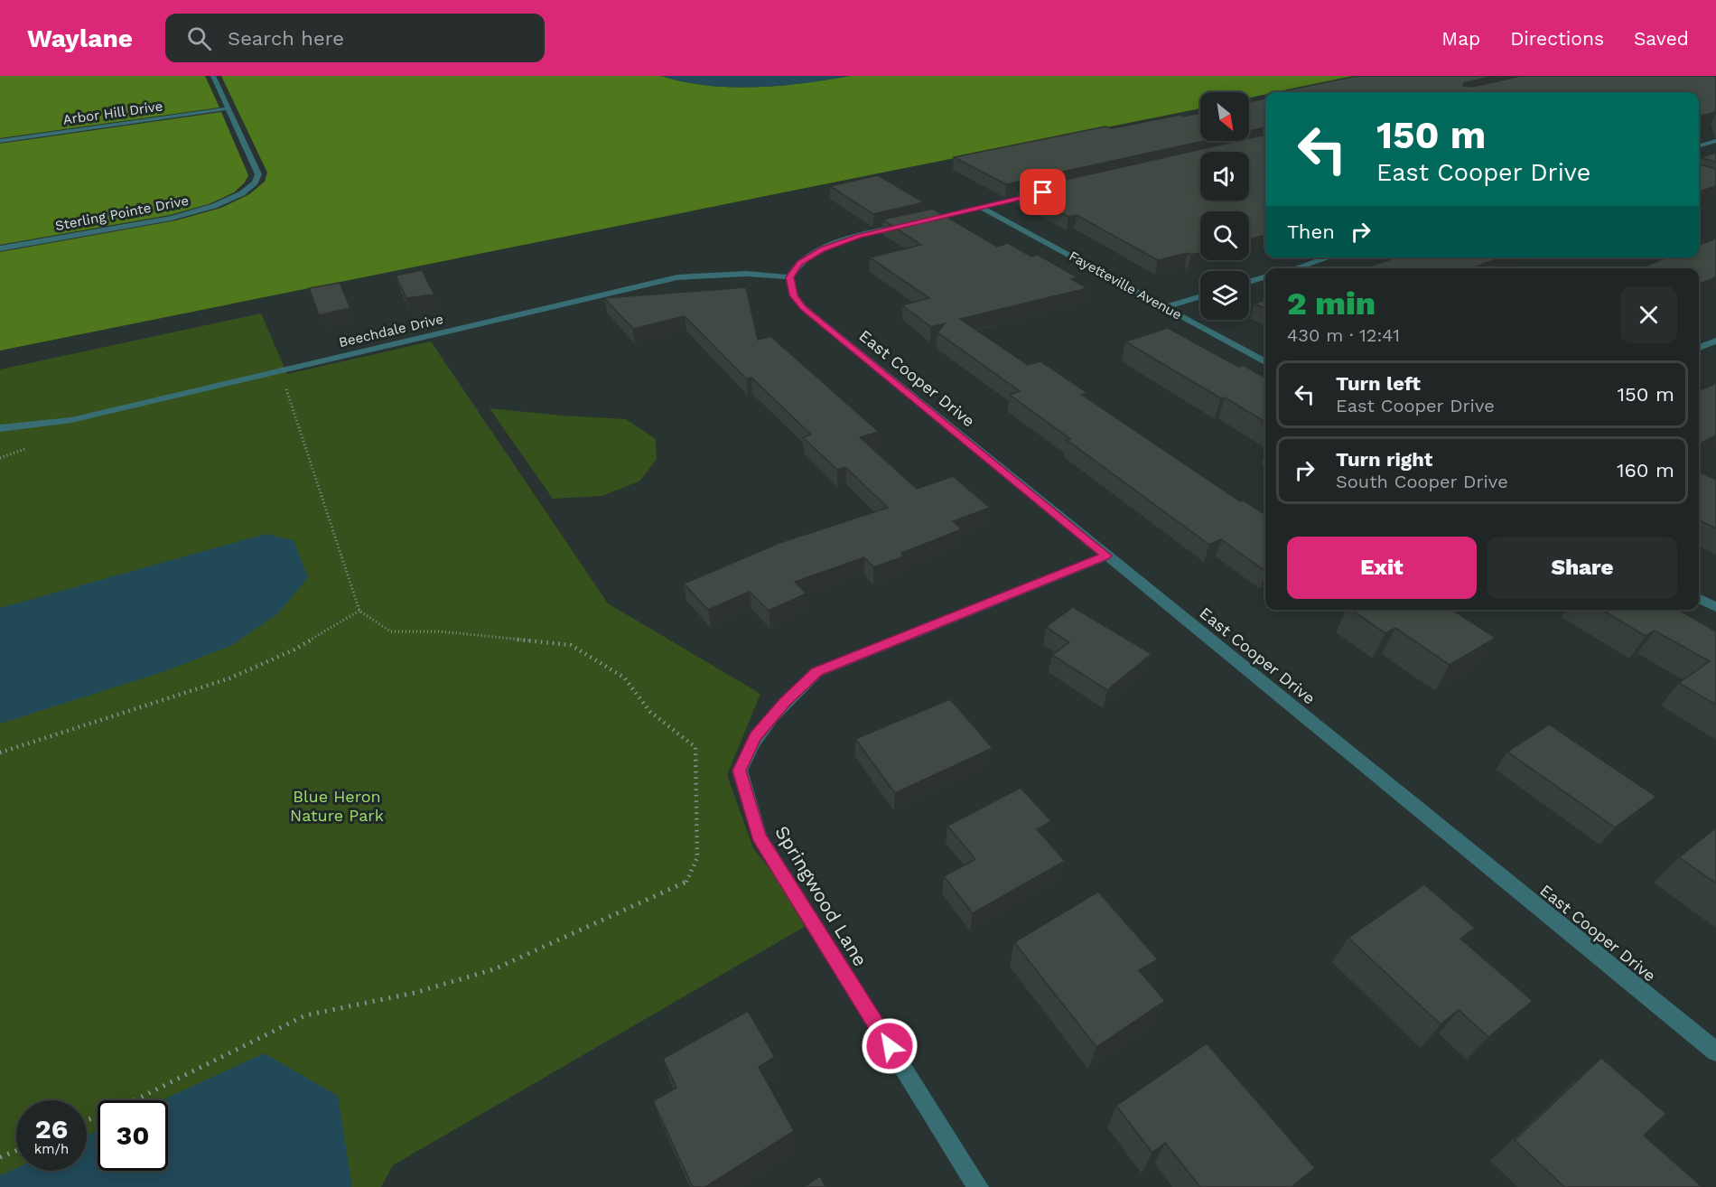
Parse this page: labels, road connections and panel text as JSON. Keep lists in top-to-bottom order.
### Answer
{
  "streets": {
    "street": [
      "Arbor Hill Drive",
      "Sterling Pointe Drive",
      "Fayetteville Avenue",
      "Beechdale Drive",
      "East Cooper Drive",
      "Springwood Lane"
    ]
  },
  "crossings": [
    ["Arbor Hill Drive", "Sterling Pointe Drive"],
    ["Beechdale Drive", "East Cooper Drive"],
    ["East Cooper Drive", "Springwood Lane"]
  ],
  "parks": ["Blue Heron Nature Park"],
  "north": "bottom right",
  "page": {
    "header": "Waylane",
    "search": "Search here",
    "nav": ["Map", "Directions", "Saved"],
    "turn": ["150 m", "East Cooper Drive"],
    "then": "Then",
    "heading": ["2 min", "430 m · 12:41"],
    "list": [
      {
        "name": "Turn left",
        "note": "East Cooper Drive",
        "value": "150 m"
      },
      {
        "name": "Turn right",
        "note": "South Cooper Drive",
        "value": "160 m"
      }
    ],
    "buttons": ["Exit", "Share"],
    "speed": "26 km/h",
    "limit": "30"
  }
}
